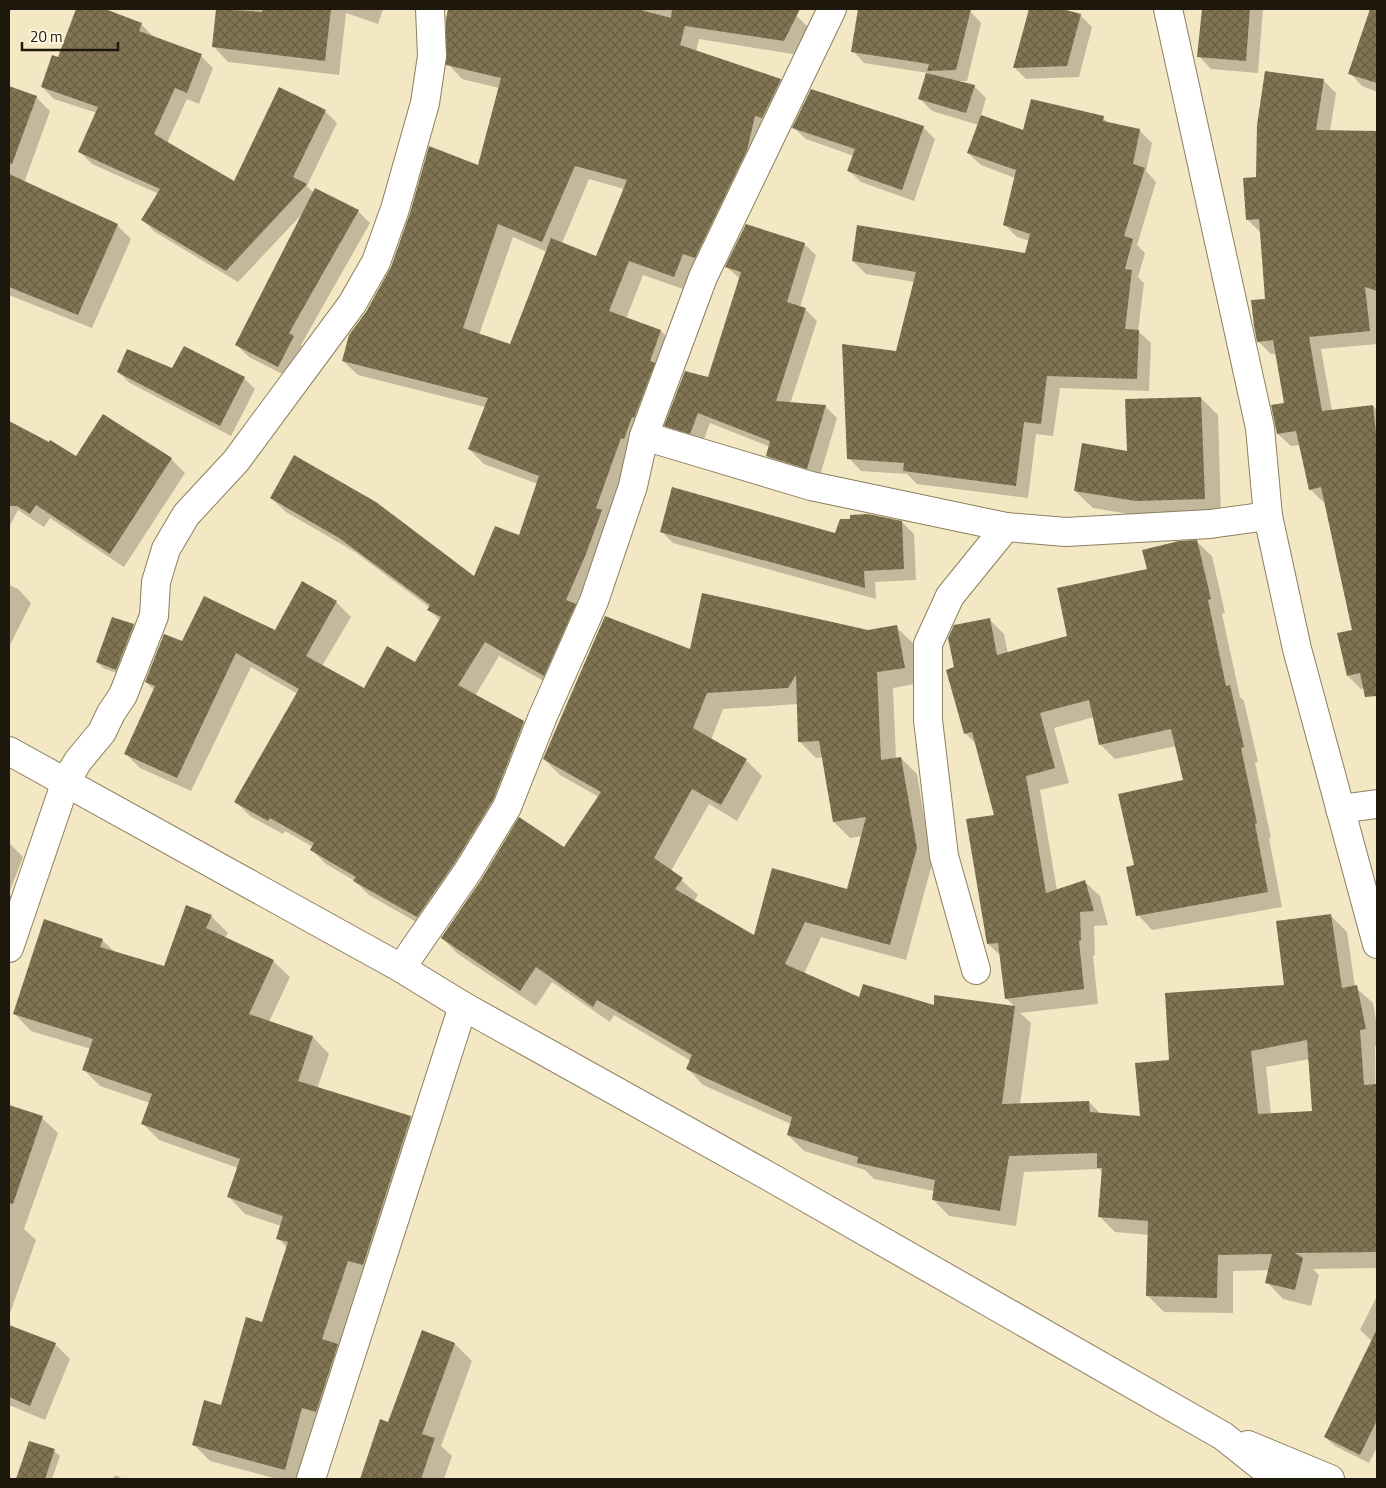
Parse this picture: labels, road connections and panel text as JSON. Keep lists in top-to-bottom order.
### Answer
{
  "scale_bar": "20 m"
}
